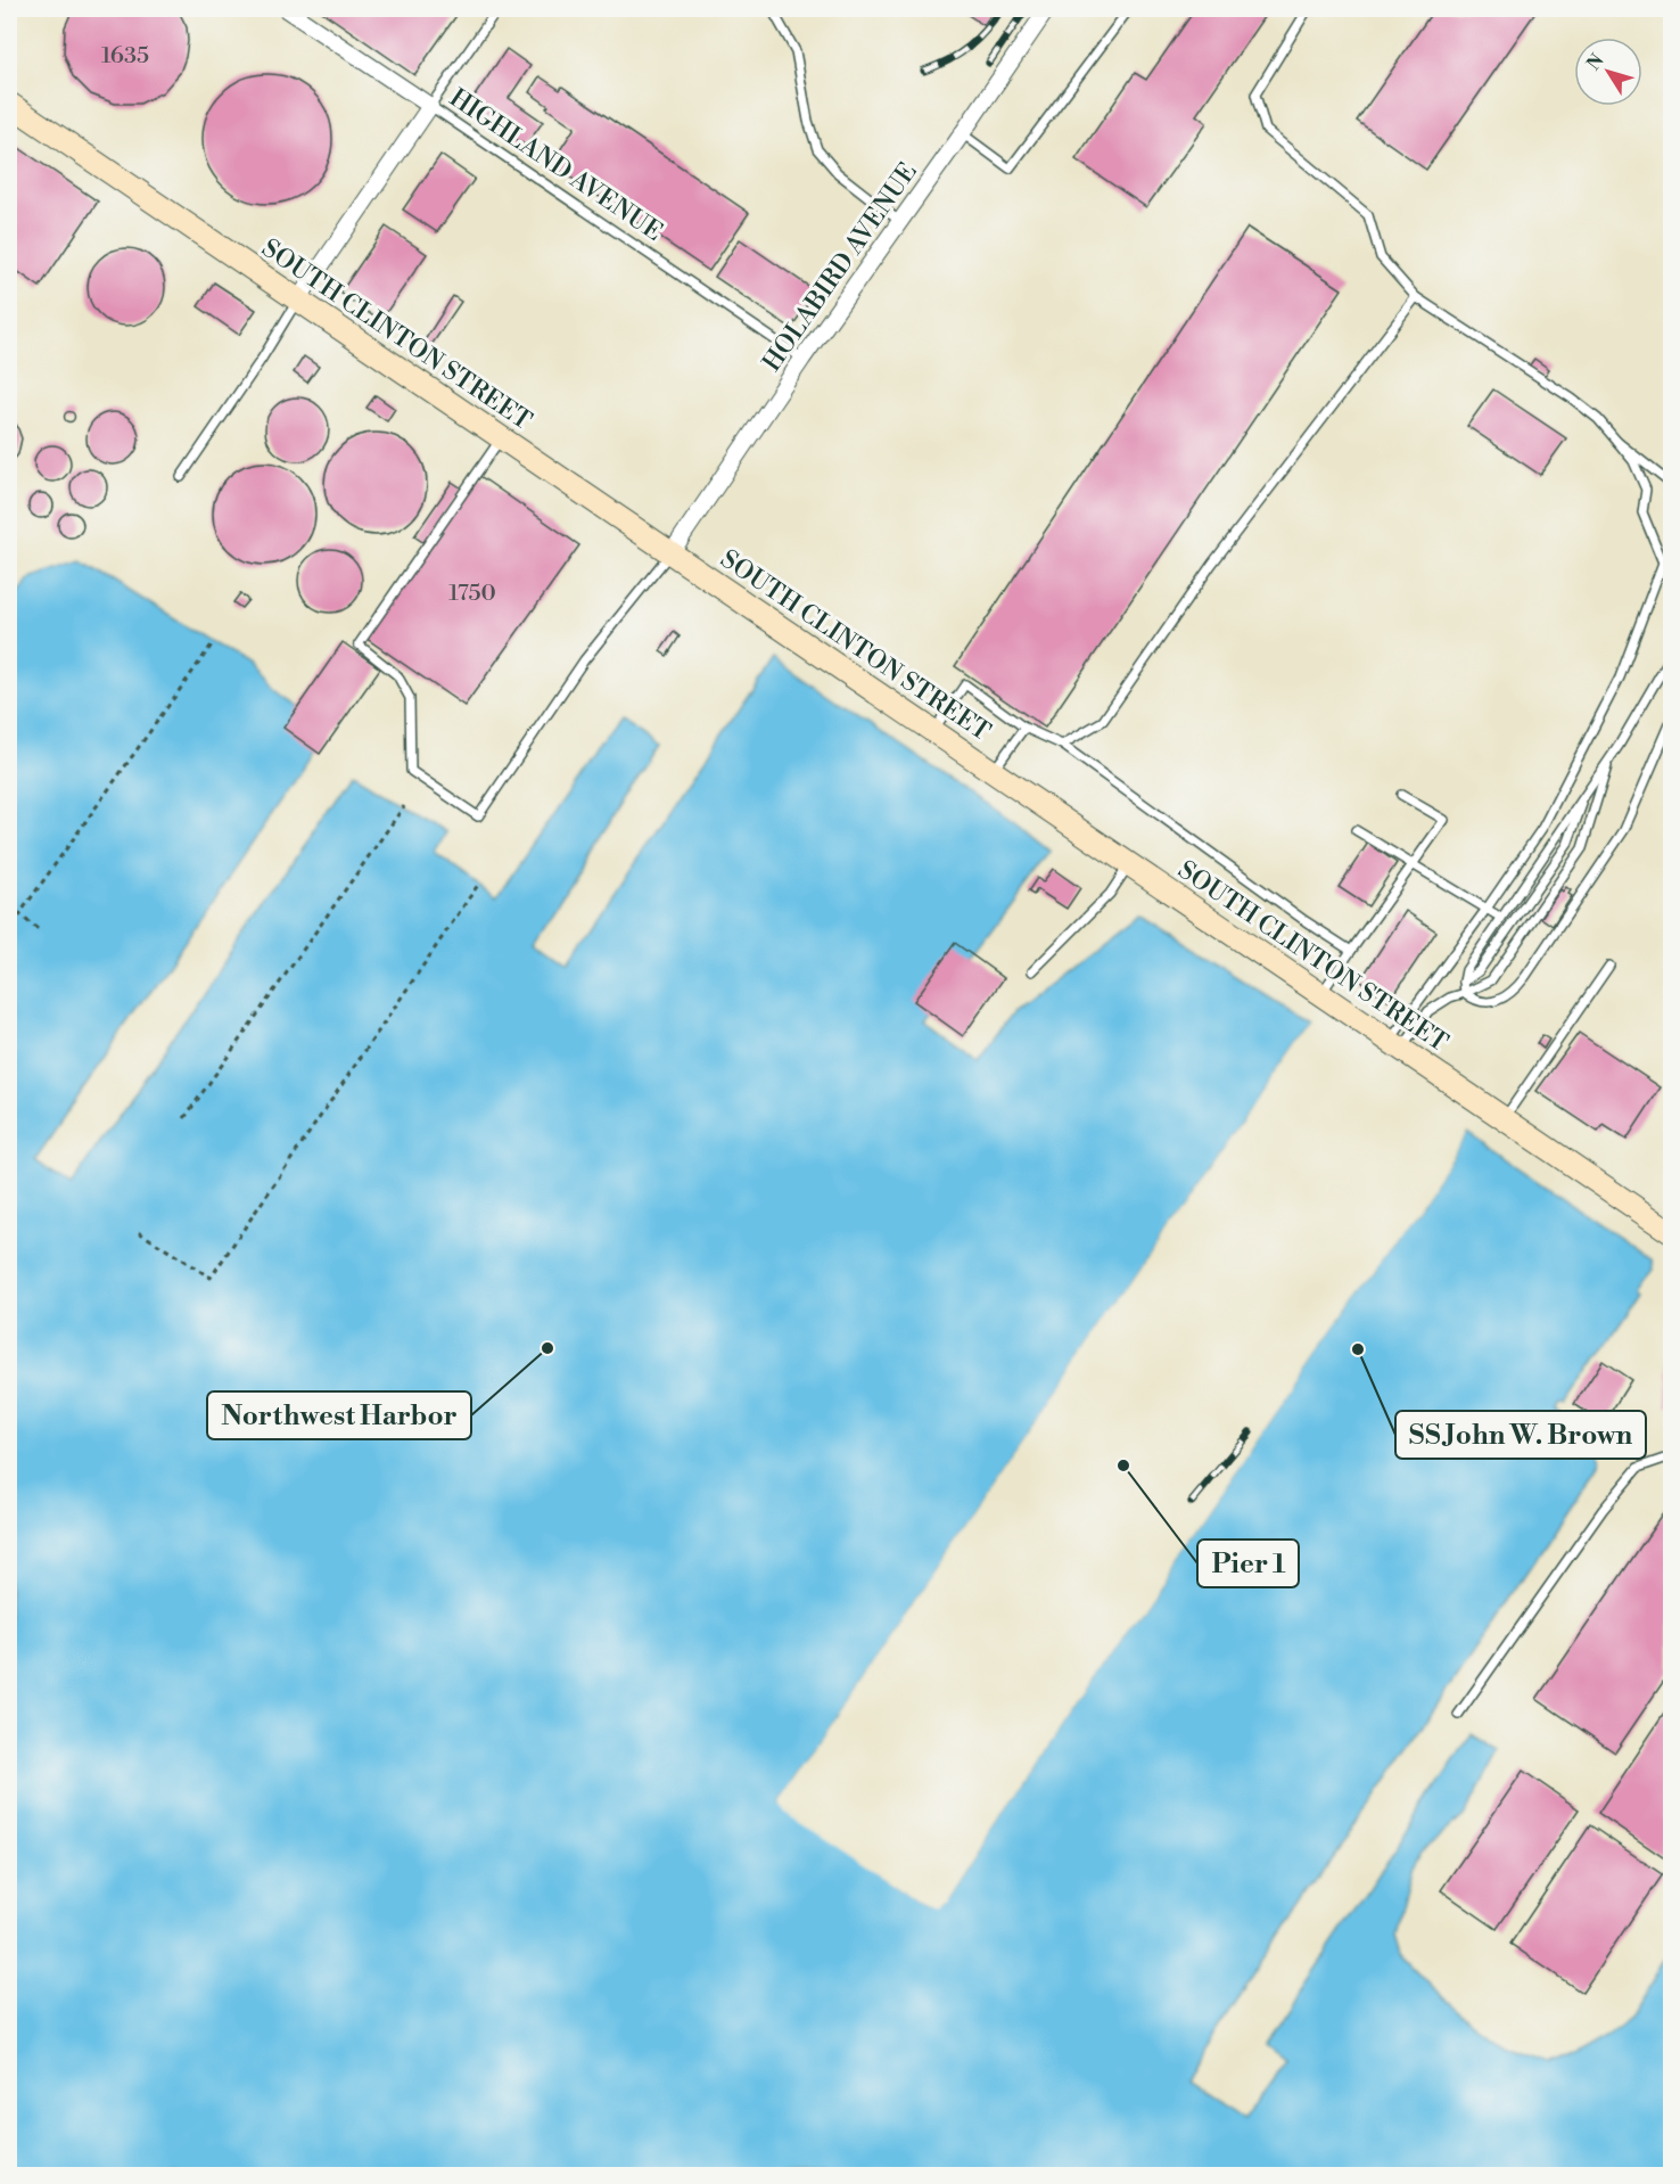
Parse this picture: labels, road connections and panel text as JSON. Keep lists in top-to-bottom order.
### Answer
{
  "streets": {
    "main road": ["SOUTH CLINTON STREET"],
    "street": ["HIGHLAND AVENUE", "HOLABIRD AVENUE"]
  },
  "crossings": [
    ["HIGHLAND AVENUE", "HOLABIRD AVENUE"],
    ["HOLABIRD AVENUE", "SOUTH CLINTON STREET"]
  ],
  "places": ["Northwest Harbor", "SS John W. Brown", "Pier 1"],
  "house_numbers": ["1635", "1750"],
  "north": "top left"
}
